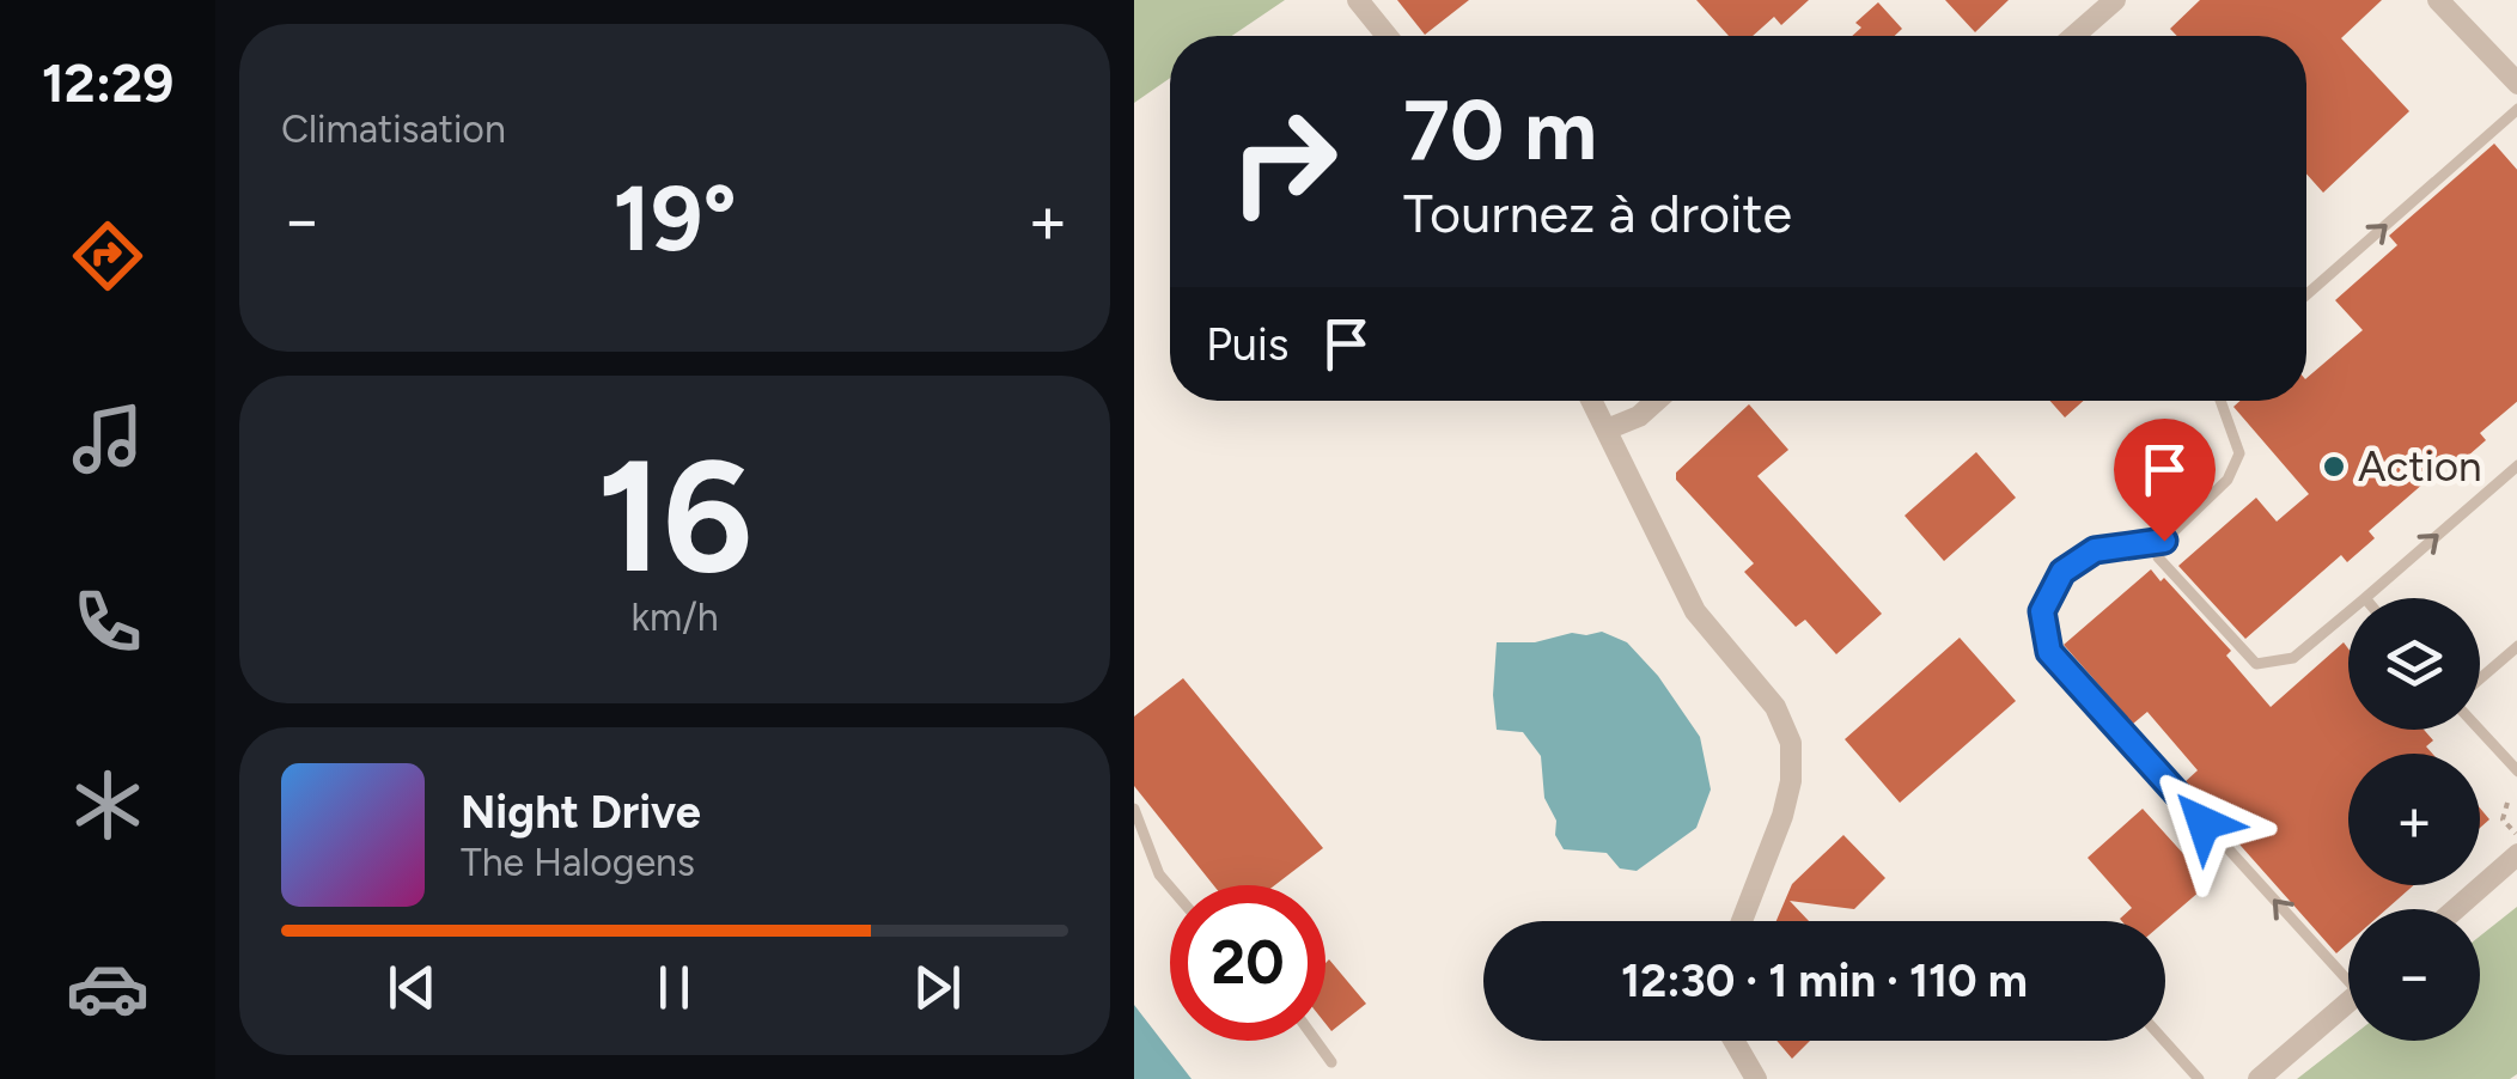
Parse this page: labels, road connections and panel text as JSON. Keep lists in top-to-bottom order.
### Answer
{
  "places": ["Action"],
  "page": {
    "tabs": "12:29",
    "tile": [
      "Climatisation",
      ["16", "km/h"]
    ],
    "turn": ["70 m", "Tournez à droite"],
    "heat": ["−", "19°", "+"],
    "then": "Puis",
    "map_buttons": ["+", "−"],
    "song": ["Night Drive", "The Halogens"],
    "limit": "20",
    "trip": "12:30 · 1 min · 110 m"
  }
}
